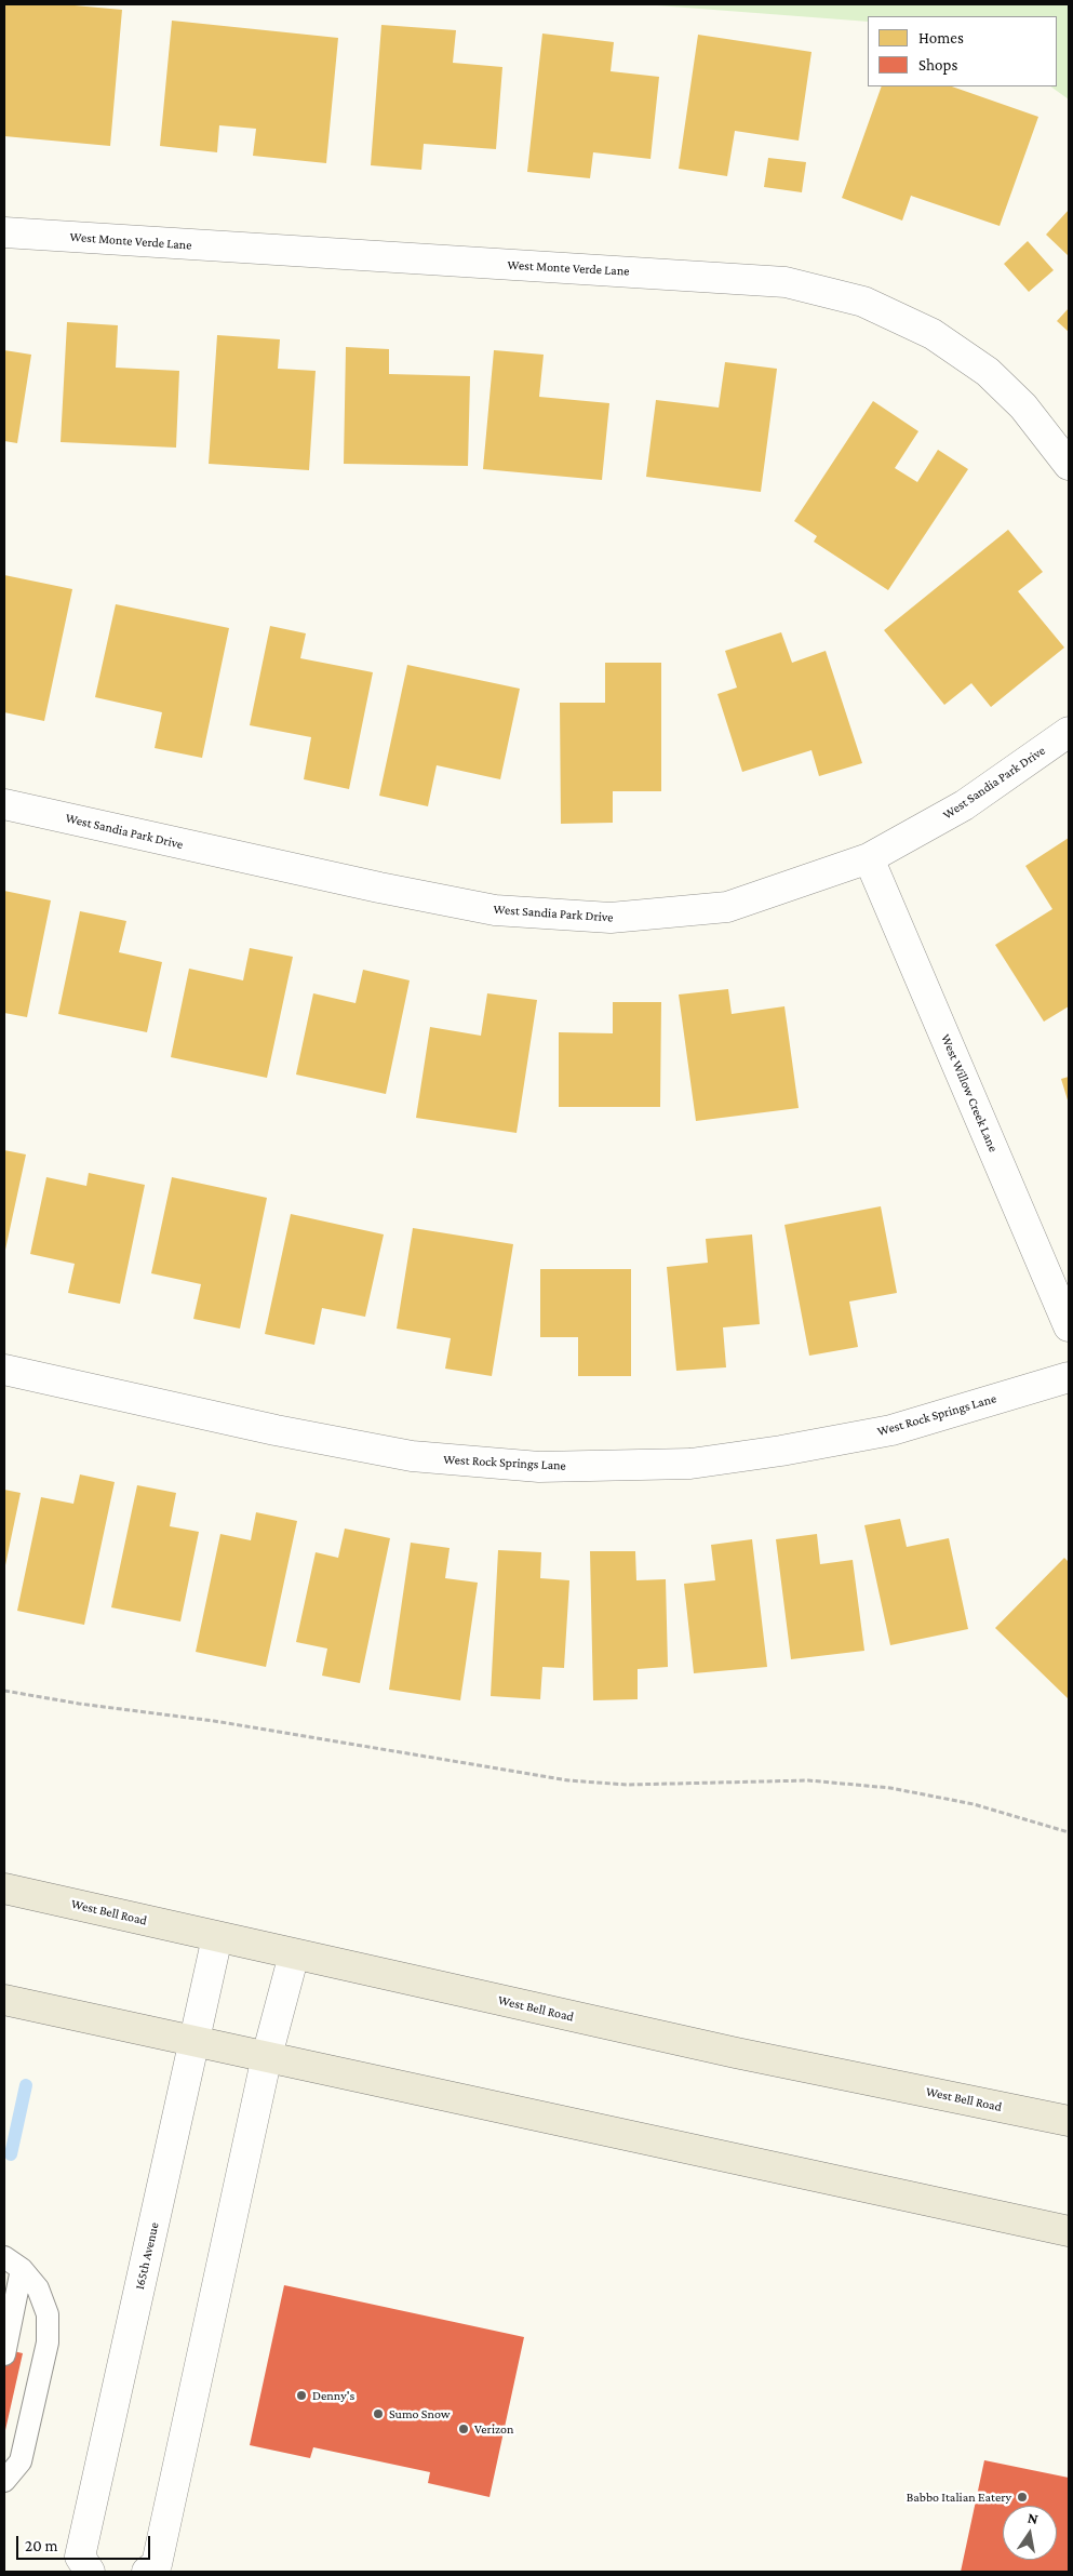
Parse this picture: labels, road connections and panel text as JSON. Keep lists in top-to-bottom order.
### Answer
{
  "streets": {
    "main road": ["West Bell Road"],
    "street": [
      "West Monte Verde Lane",
      "West Sandia Park Drive",
      "West Willow Creek Lane",
      "West Rock Springs Lane",
      "165th Avenue"
    ]
  },
  "crossings": [
    ["West Sandia Park Drive", "West Willow Creek Lane"],
    ["West Bell Road", "165th Avenue"]
  ],
  "places": [
    "Denny's",
    "Sumo Snow",
    "Verizon",
    "Babbo Italian Eatery"
  ],
  "legend": ["Homes", "Shops"],
  "scale_bar": "20 m",
  "north": "top"
}
